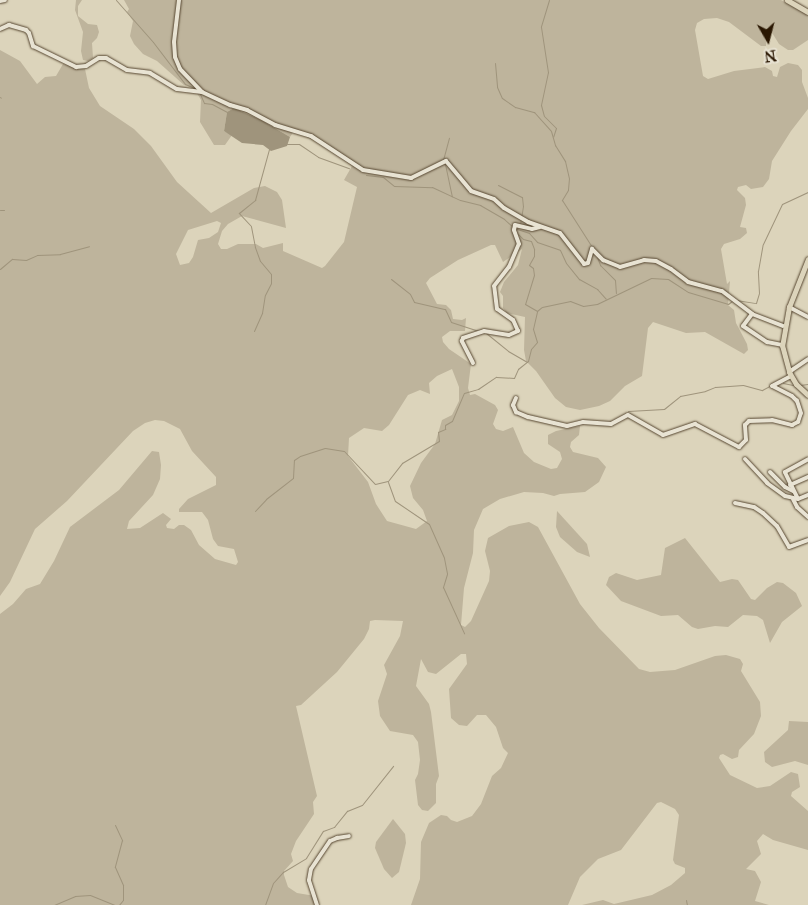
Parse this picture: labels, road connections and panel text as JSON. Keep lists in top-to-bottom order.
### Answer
{
  "north": "bottom"
}
